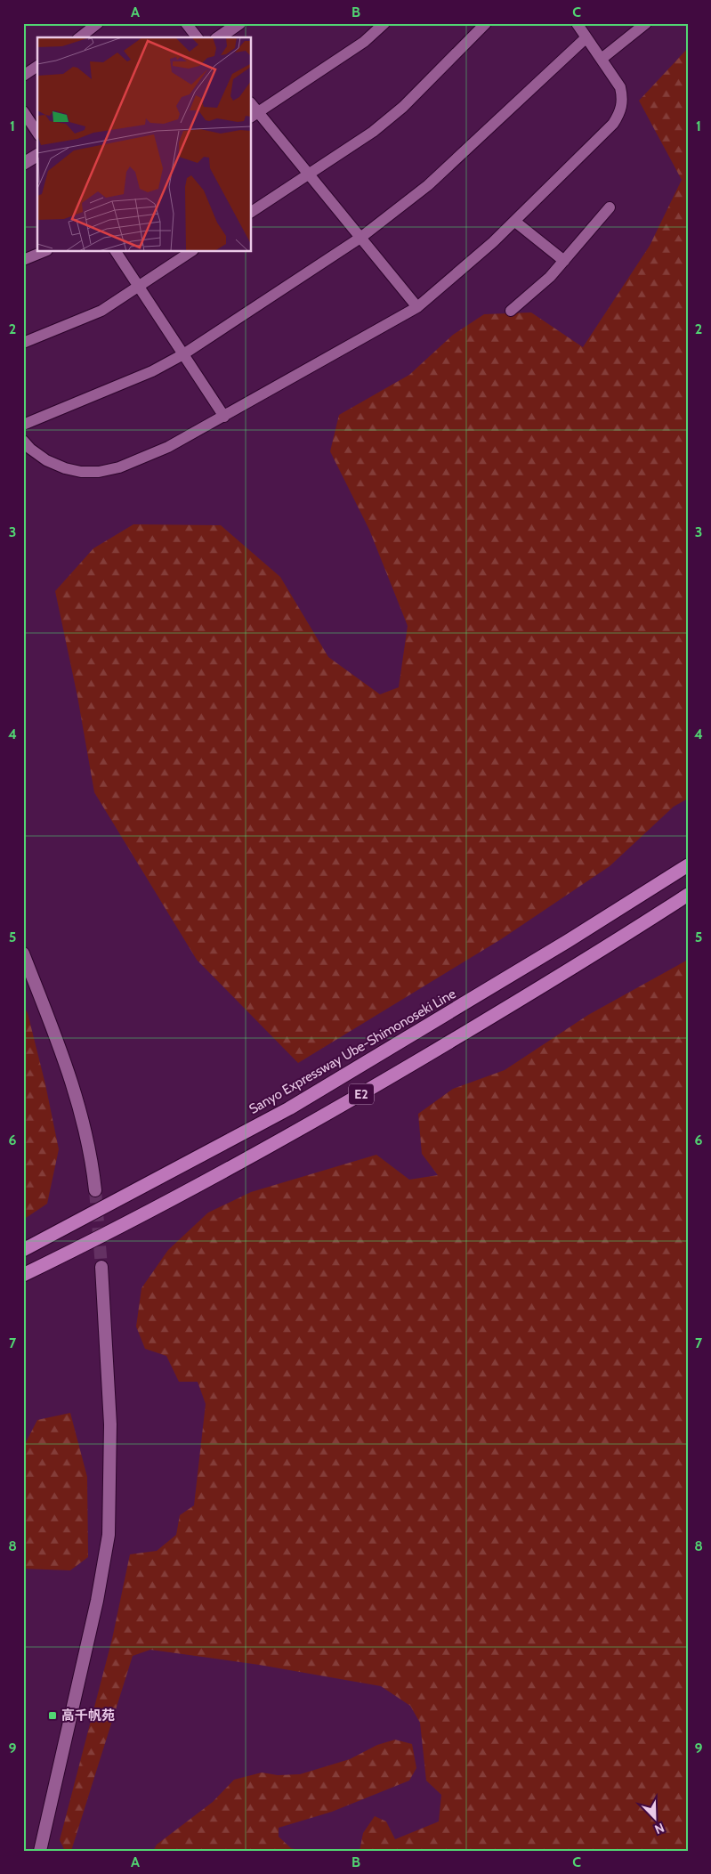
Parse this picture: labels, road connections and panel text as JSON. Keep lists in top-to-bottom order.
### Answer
{
  "streets": {
    "highway": ["Sanyo Expressway Ube-Shimonoseki Line", "E2"]
  },
  "places": {
    "transit": ["高千帆苑"]
  },
  "north": "bottom right",
  "grid": {
    "columns": ["A", "B", "C"],
    "rows": [
      "1",
      "2",
      "3",
      "4",
      "5",
      "6",
      "7",
      "8",
      "9"
    ]
  }
}
